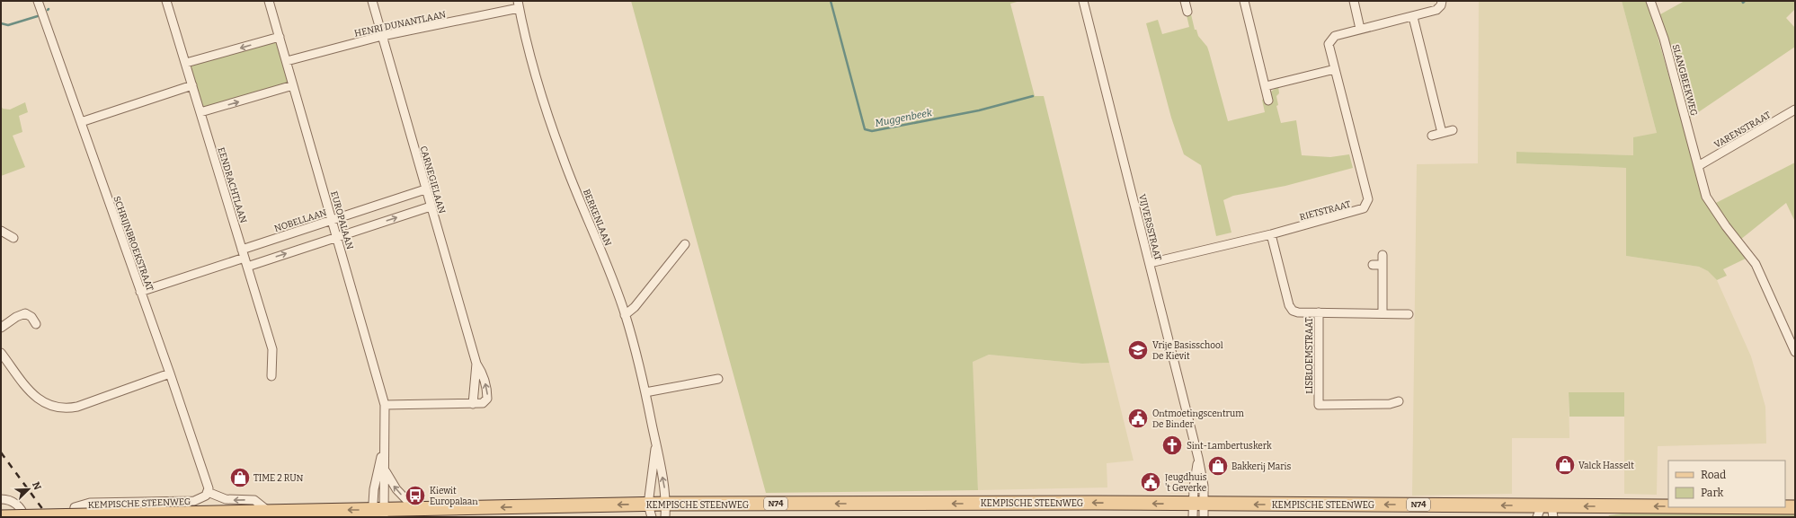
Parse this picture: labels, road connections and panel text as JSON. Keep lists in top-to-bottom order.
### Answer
{
  "streets": {
    "main road": ["KEMPISCHE STEENWEG", "N74"],
    "street": [
      "HENRI DUNANTLAAN",
      "SLANGBEEKWEG",
      "VARENSTRAAT",
      "CARNEGIELAAN",
      "EENDRACHTLAAN",
      "RIETSTRAAT",
      "BERKENLAAN",
      "NOBELLAAN",
      "EUROPALAAN",
      "VIJVERSSTRAAT",
      "SCHRIJNBROEKSTRAAT",
      "LISBLOEMSTRAAT"
    ]
  },
  "crossings": [
    ["HENRI DUNANTLAAN", "CARNEGIELAAN"],
    ["HENRI DUNANTLAAN", "BERKENLAAN"],
    ["HENRI DUNANTLAAN", "EUROPALAAN"],
    ["SLANGBEEKWEG", "VARENSTRAAT"],
    ["CARNEGIELAAN", "NOBELLAAN"],
    ["CARNEGIELAAN", "EUROPALAAN"],
    ["EENDRACHTLAAN", "NOBELLAAN"],
    ["RIETSTRAAT", "VIJVERSSTRAAT"],
    ["RIETSTRAAT", "LISBLOEMSTRAAT"],
    ["BERKENLAAN", "KEMPISCHE STEENWEG"],
    ["NOBELLAAN", "EUROPALAAN"],
    ["NOBELLAAN", "SCHRIJNBROEKSTRAAT"],
    ["EUROPALAAN", "KEMPISCHE STEENWEG"],
    ["VIJVERSSTRAAT", "KEMPISCHE STEENWEG"],
    ["SCHRIJNBROEKSTRAAT", "KEMPISCHE STEENWEG"]
  ],
  "one_way": ["KEMPISCHE STEENWEG"],
  "water": ["Muggenbeek"],
  "places": {
    "school or university": ["Vrije Basisschool De Kievit"],
    "public building": ["Ontmoetingscentrum De Binder", "Jeugdhuis 't Geverke"],
    "church": ["Sint-Lambertuskerk"],
    "shop": ["Valck Hasselt", "Bakkerij Maris", "TIME 2 RUN"],
    "bus stop": ["Kiewit Europalaan"]
  },
  "legend": ["Road", "Park"],
  "north": "top right"
}
